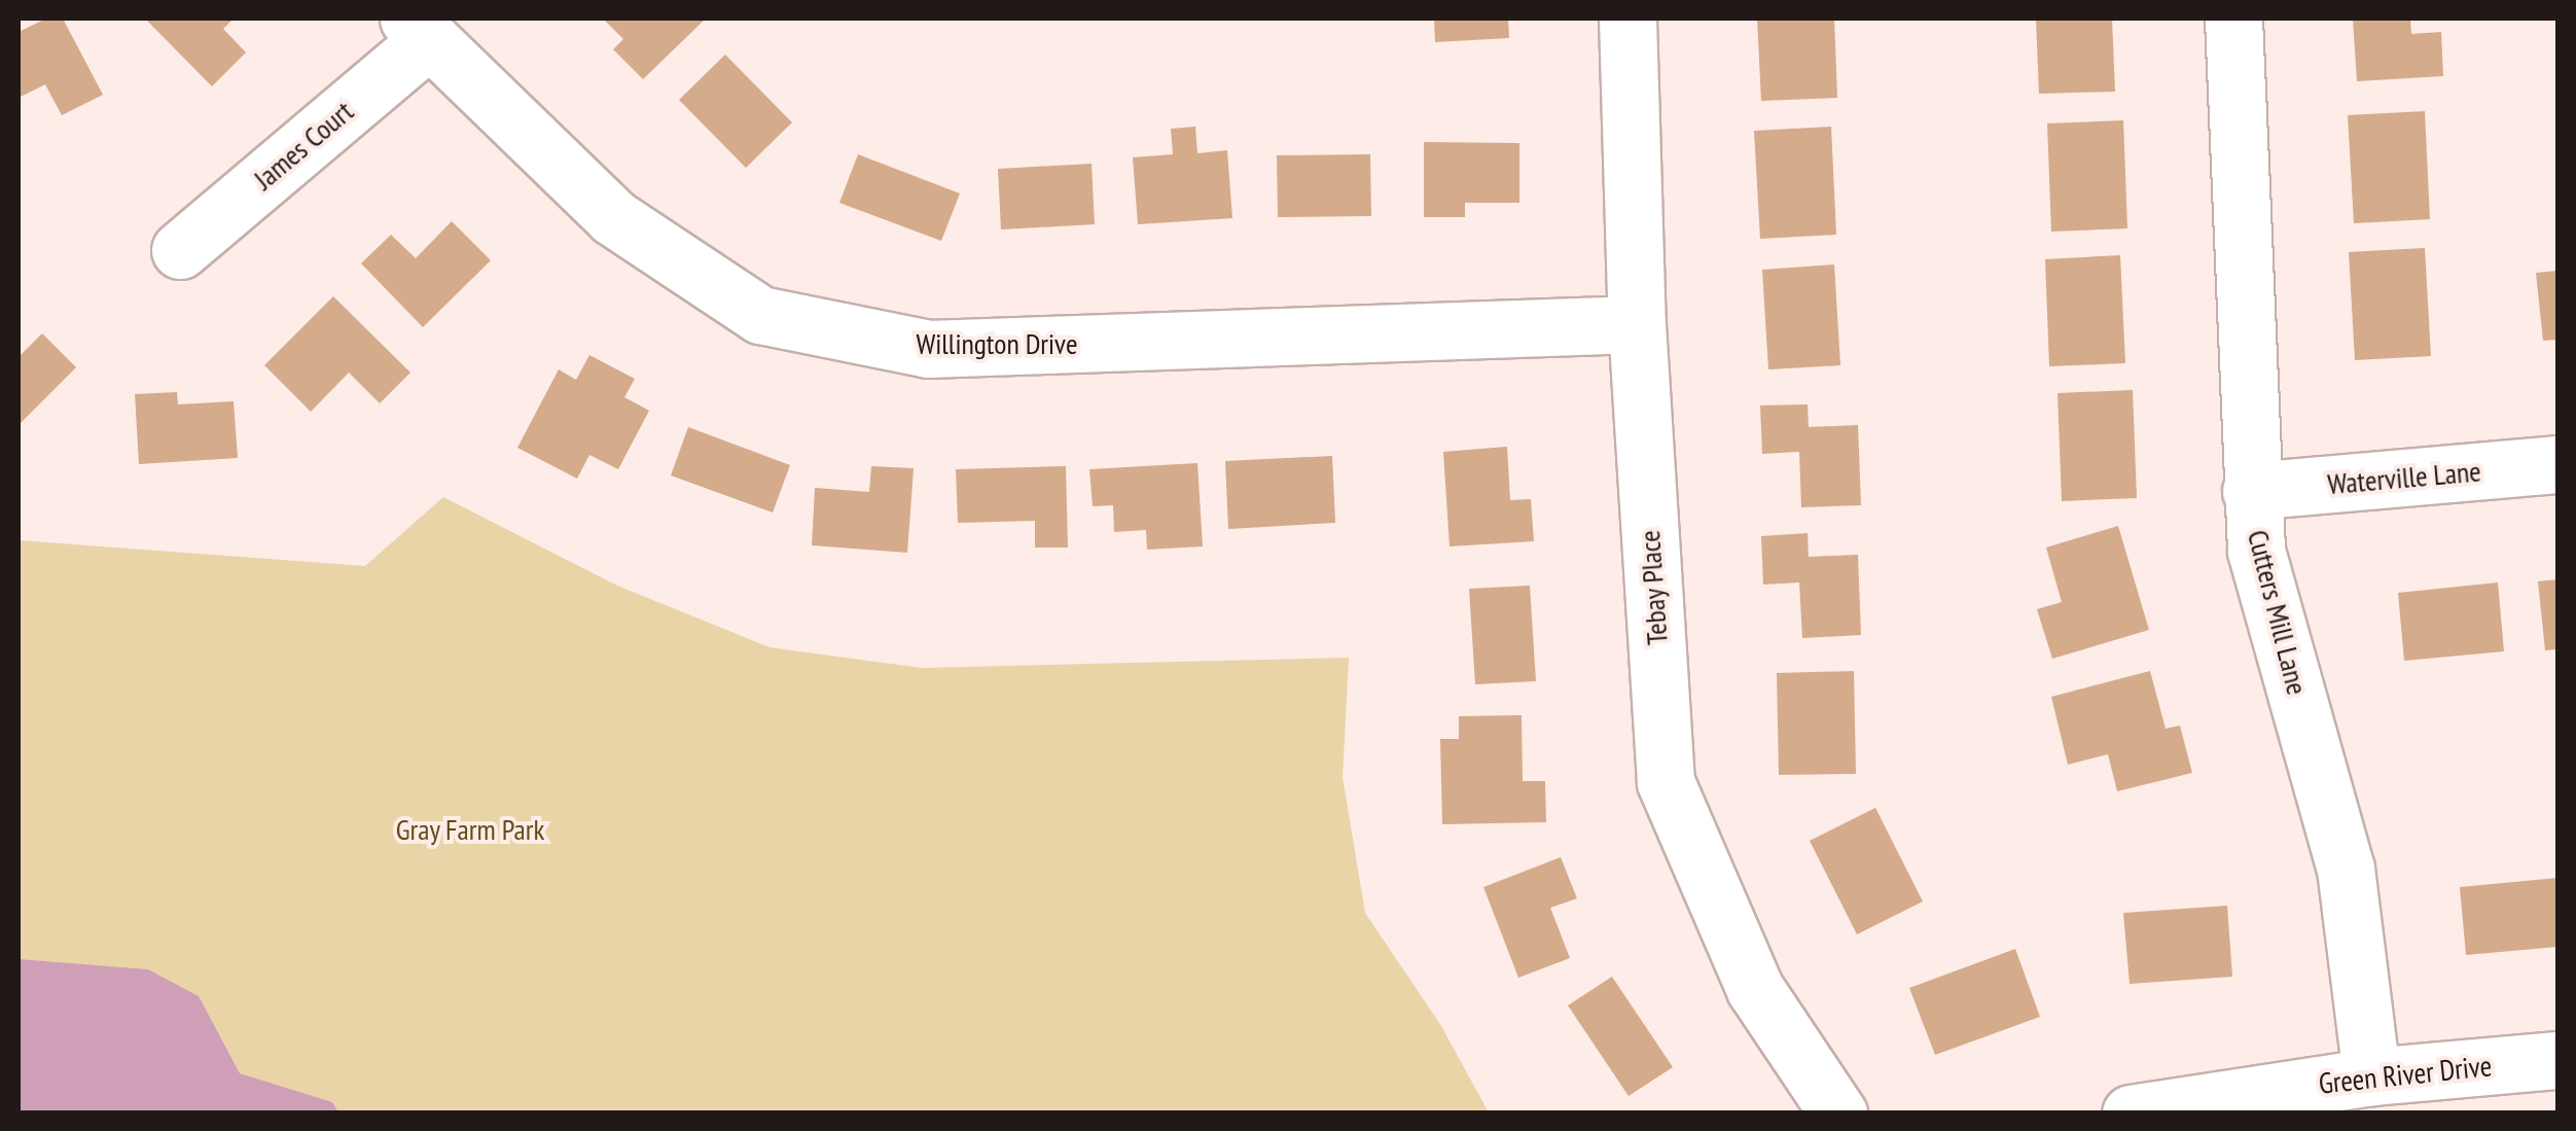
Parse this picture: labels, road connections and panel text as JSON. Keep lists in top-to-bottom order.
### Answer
{
  "streets": {
    "street": [
      "James Court",
      "Willington Drive",
      "Waterville Lane",
      "Tebay Place",
      "Cutters Mill Lane",
      "Green River Drive"
    ]
  },
  "crossings": [
    ["James Court", "Willington Drive"],
    ["Willington Drive", "Tebay Place"],
    ["Waterville Lane", "Cutters Mill Lane"],
    ["Cutters Mill Lane", "Green River Drive"]
  ],
  "parks": ["Gray Farm Park"]
}
